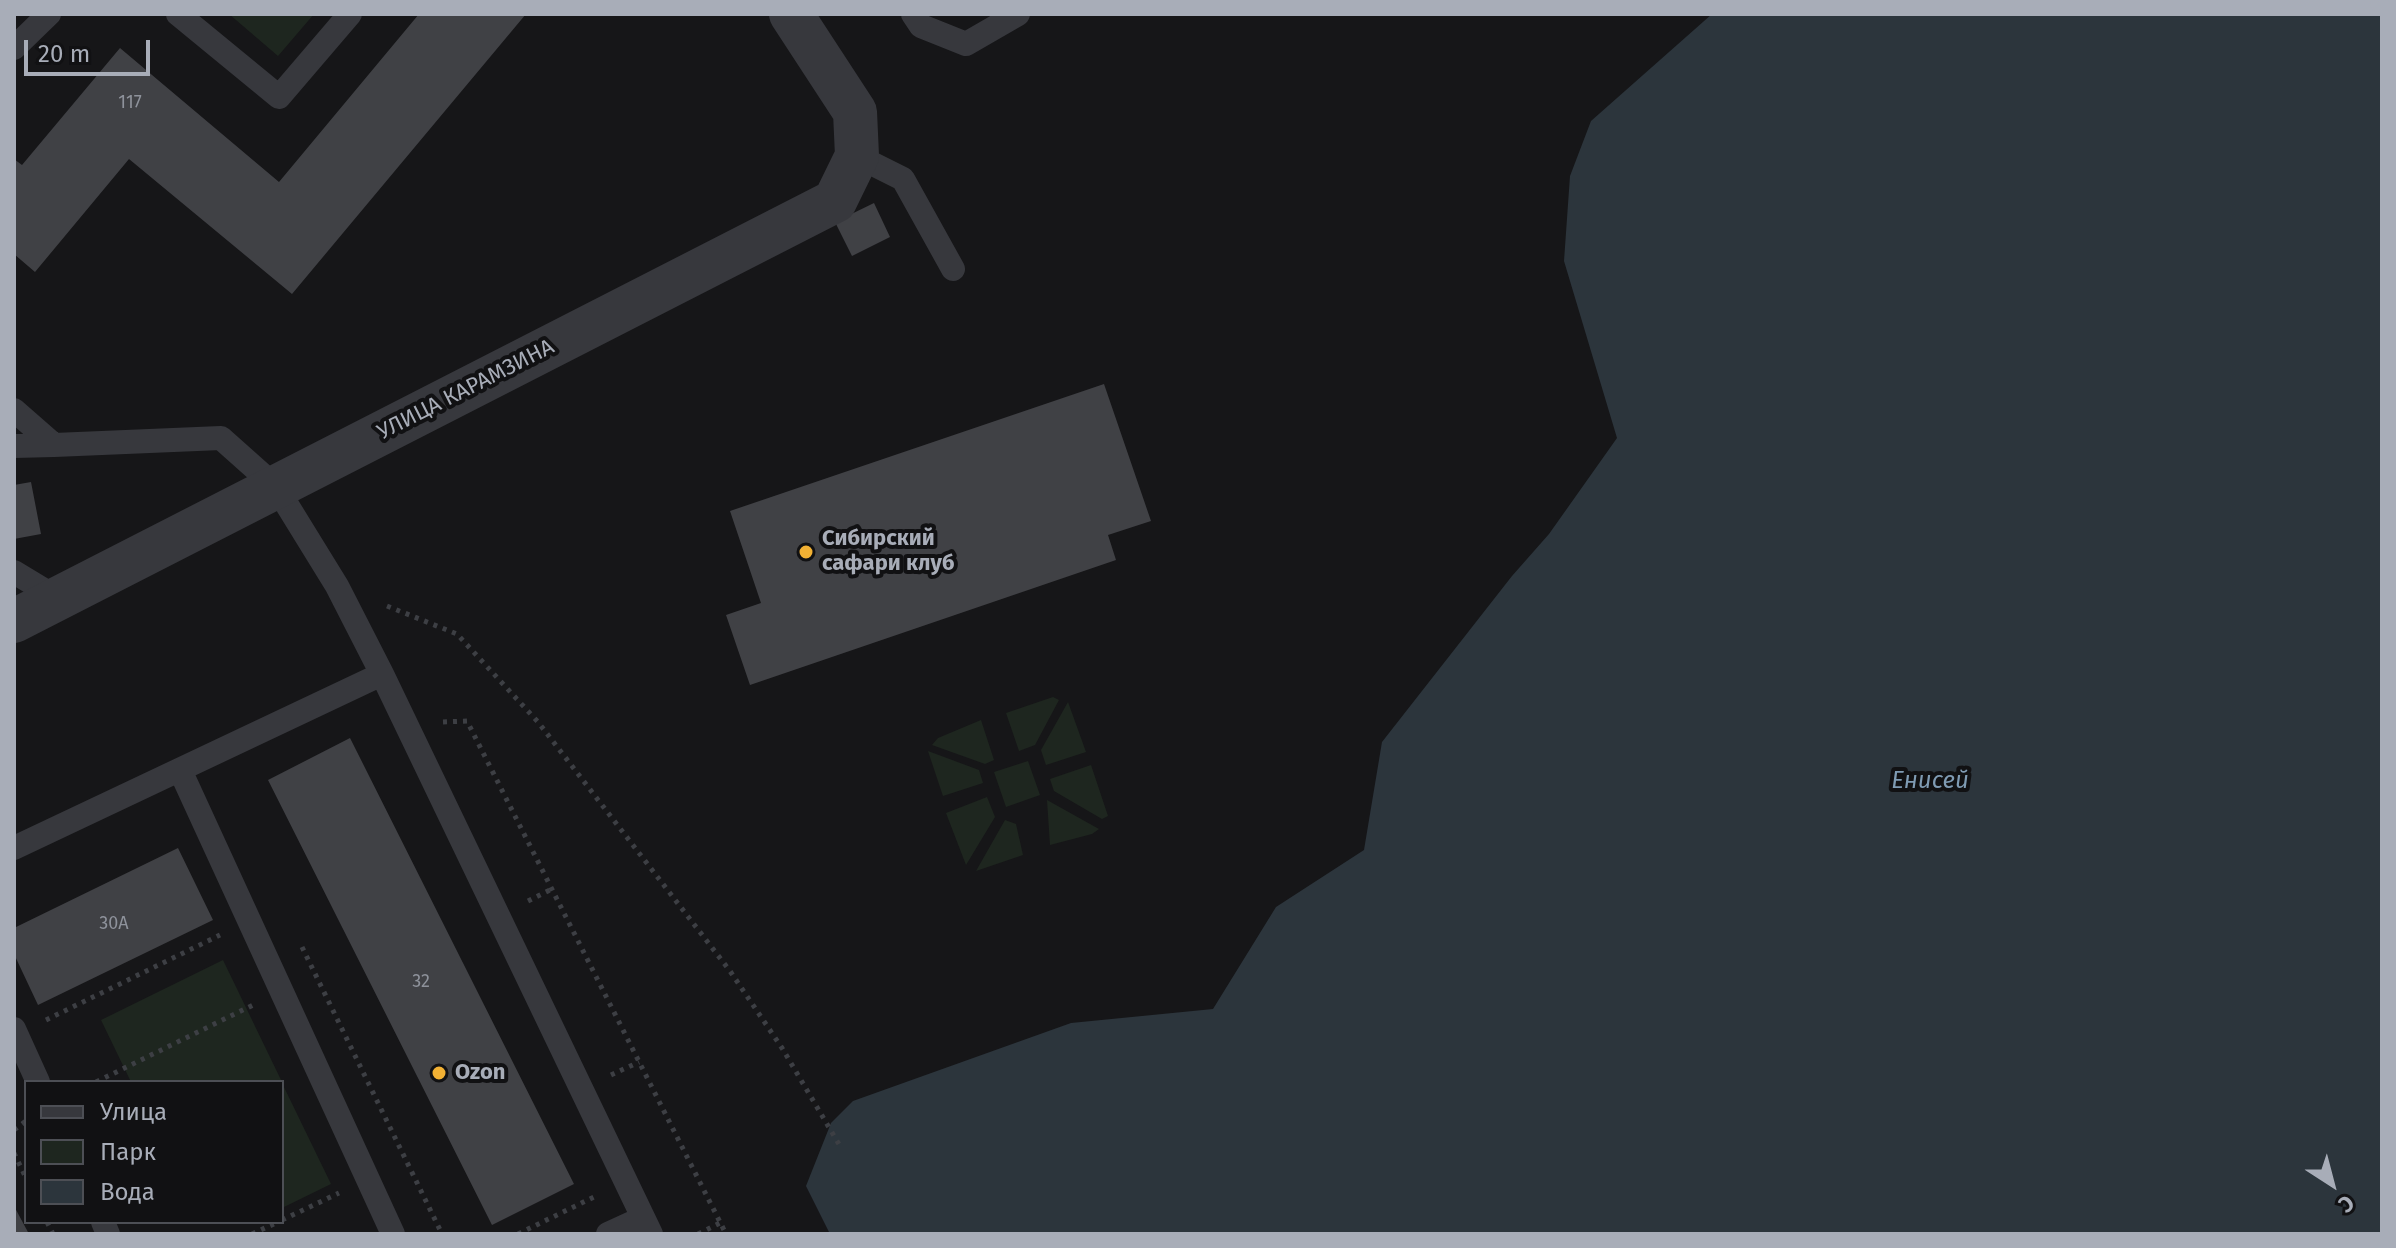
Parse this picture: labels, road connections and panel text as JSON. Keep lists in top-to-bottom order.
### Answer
{
  "streets": {
    "street": ["УЛИЦА КАРАМЗИНА"]
  },
  "water": ["Енисей"],
  "places": ["Сибирский сафари клуб", "Ozon"],
  "house_numbers": ["117", "30А", "32"],
  "legend": ["Улица", "Парк", "Вода"],
  "scale_bar": "20 m",
  "north": "bottom right"
}
